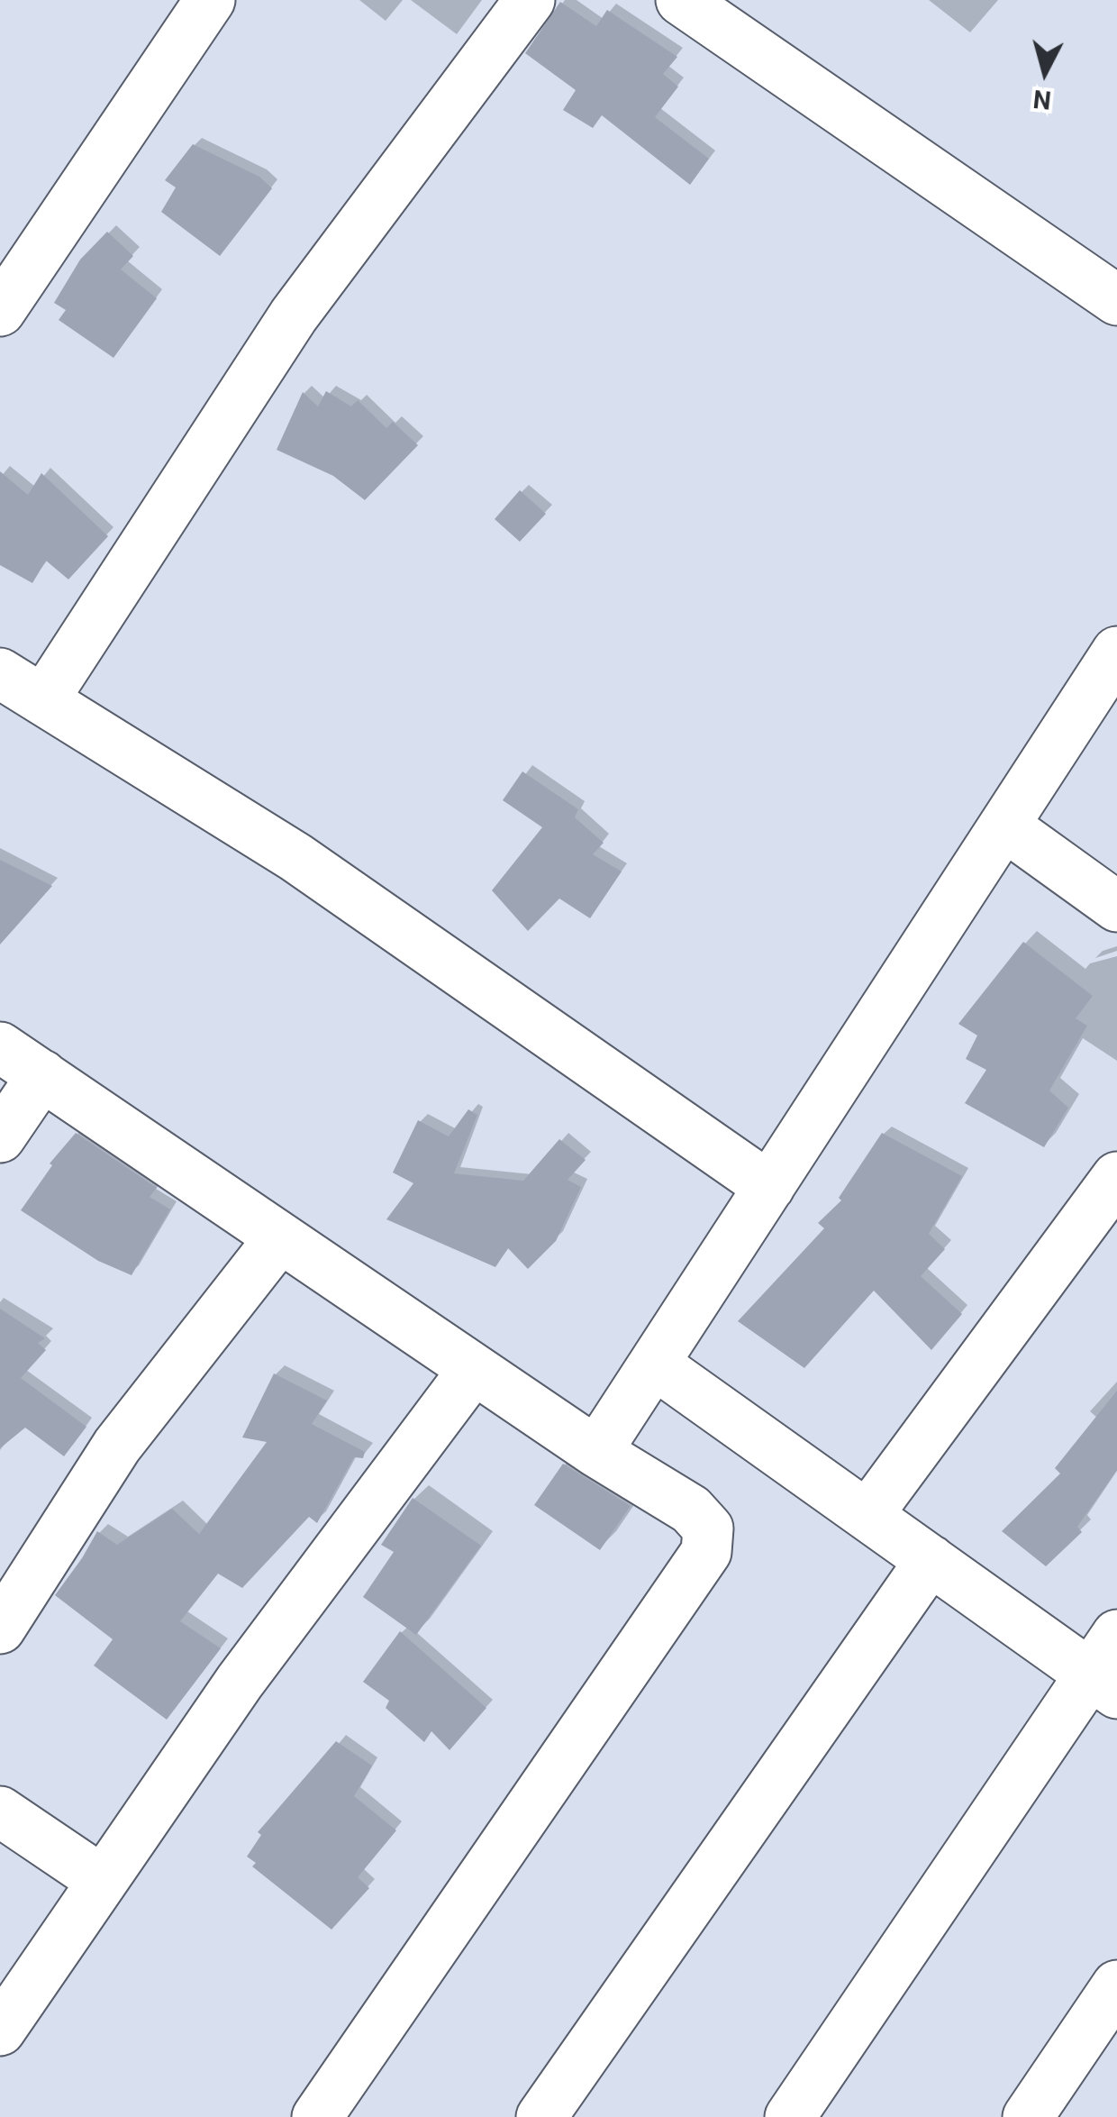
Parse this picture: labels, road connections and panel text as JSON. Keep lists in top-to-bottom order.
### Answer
{
  "north": "bottom"
}
